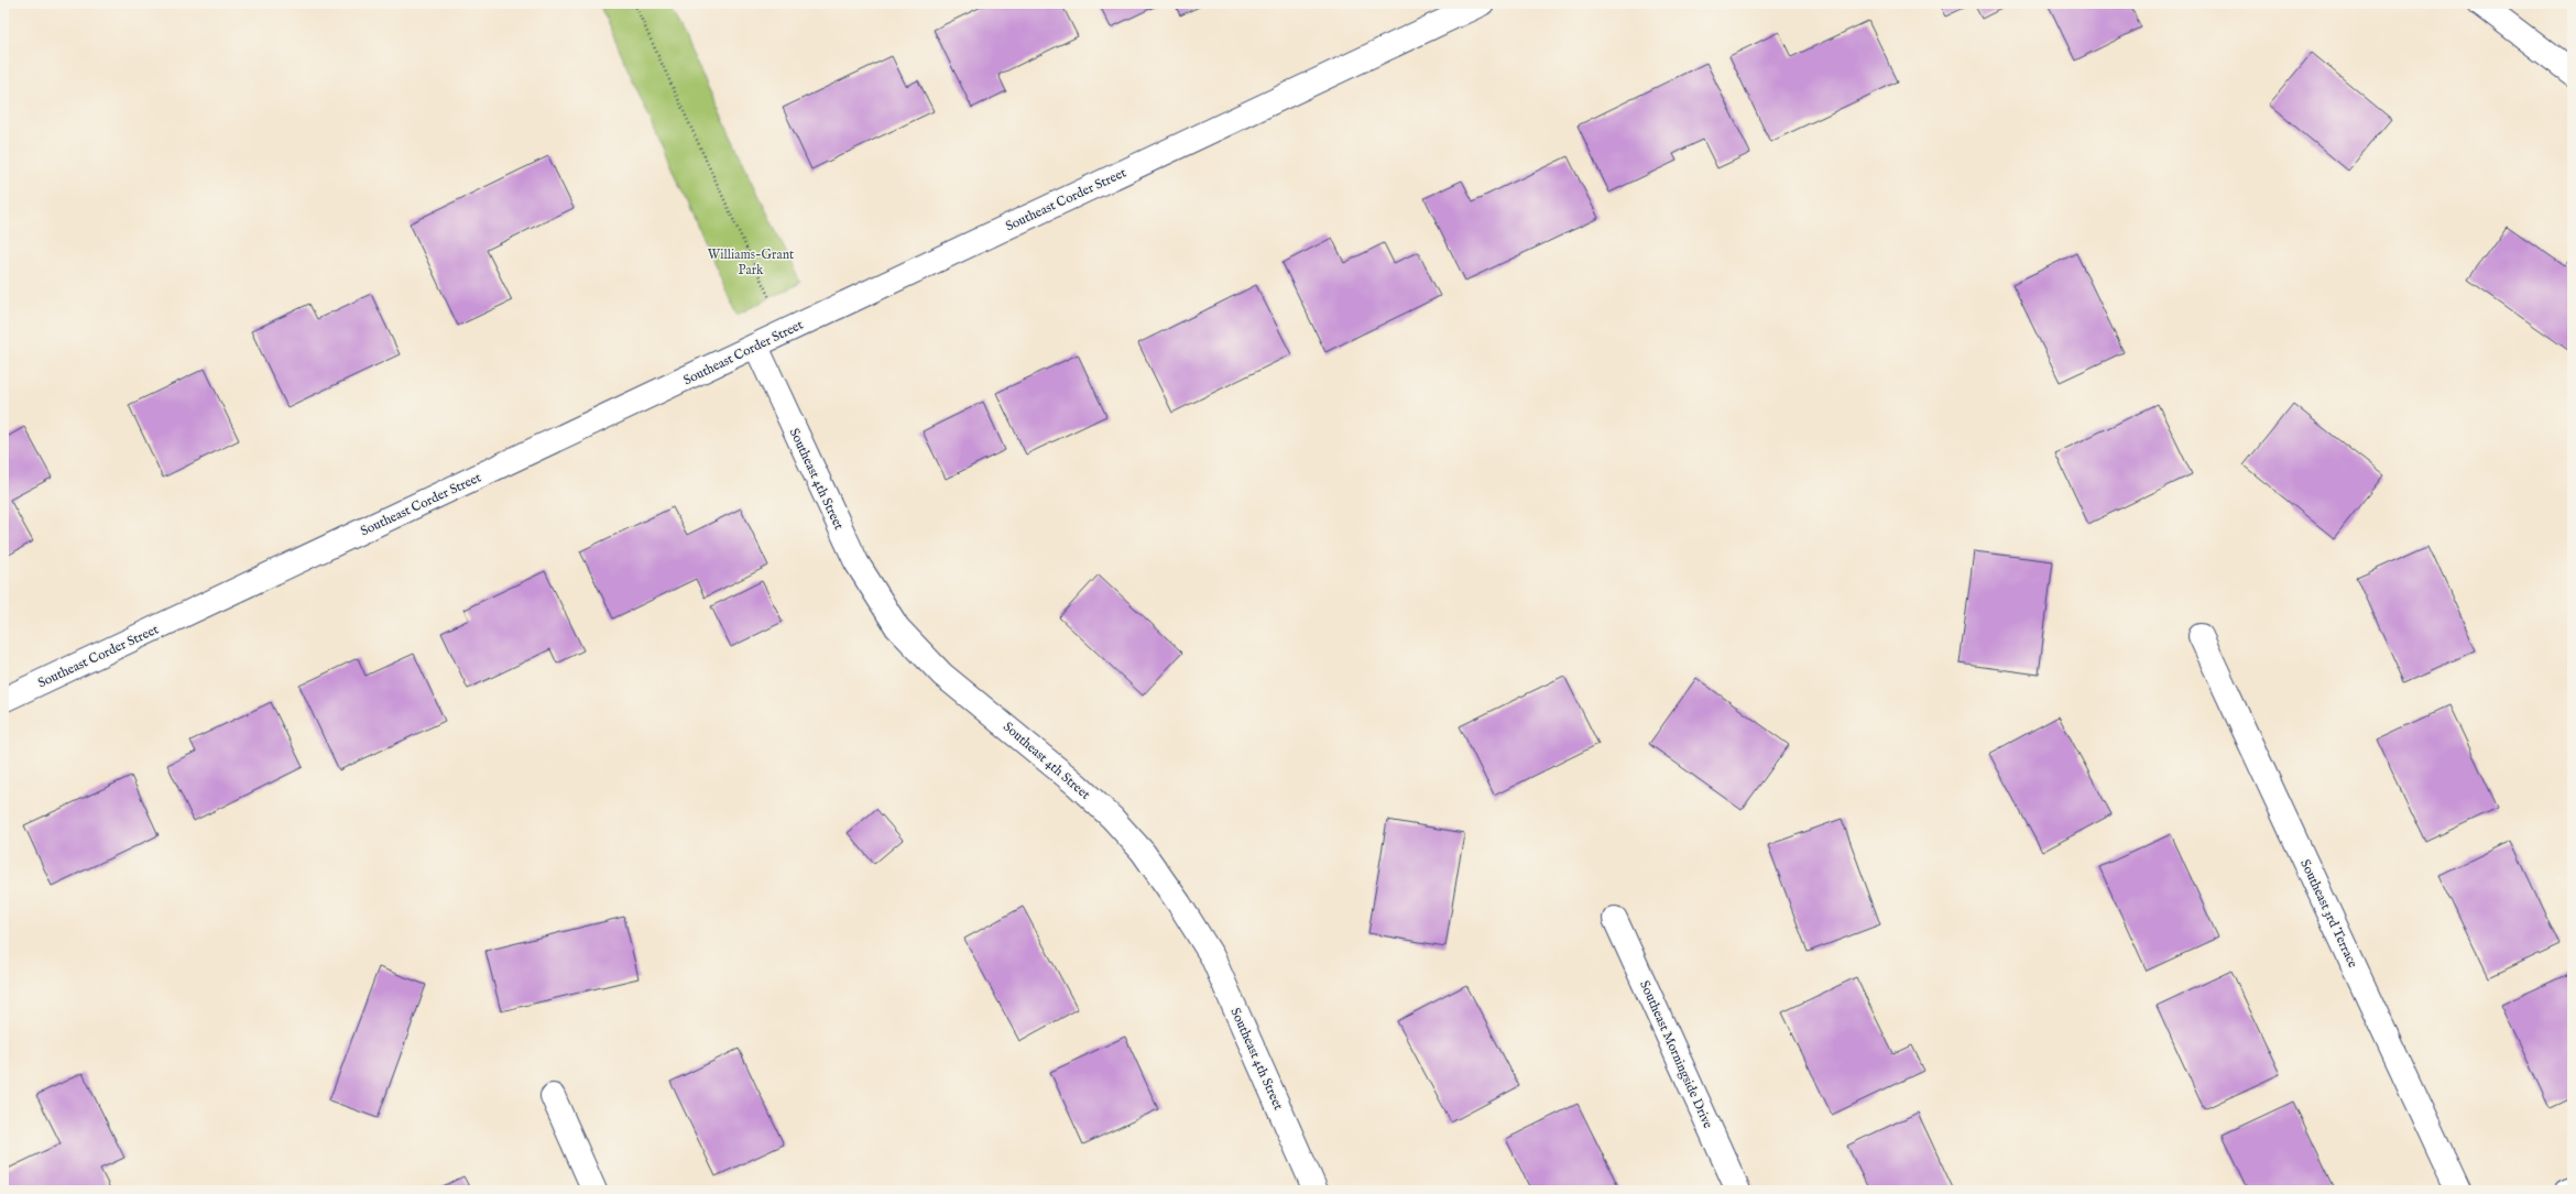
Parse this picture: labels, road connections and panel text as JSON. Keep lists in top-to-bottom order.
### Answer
{
  "streets": {
    "street": [
      "Southeast Corder Street",
      "Southeast 4th Street",
      "Southeast 3rd Terrace",
      "Southeast Morningside Drive"
    ]
  },
  "crossings": [
    ["Southeast Corder Street", "Southeast 4th Street"]
  ],
  "parks": ["Williams-Grant Park"]
}
